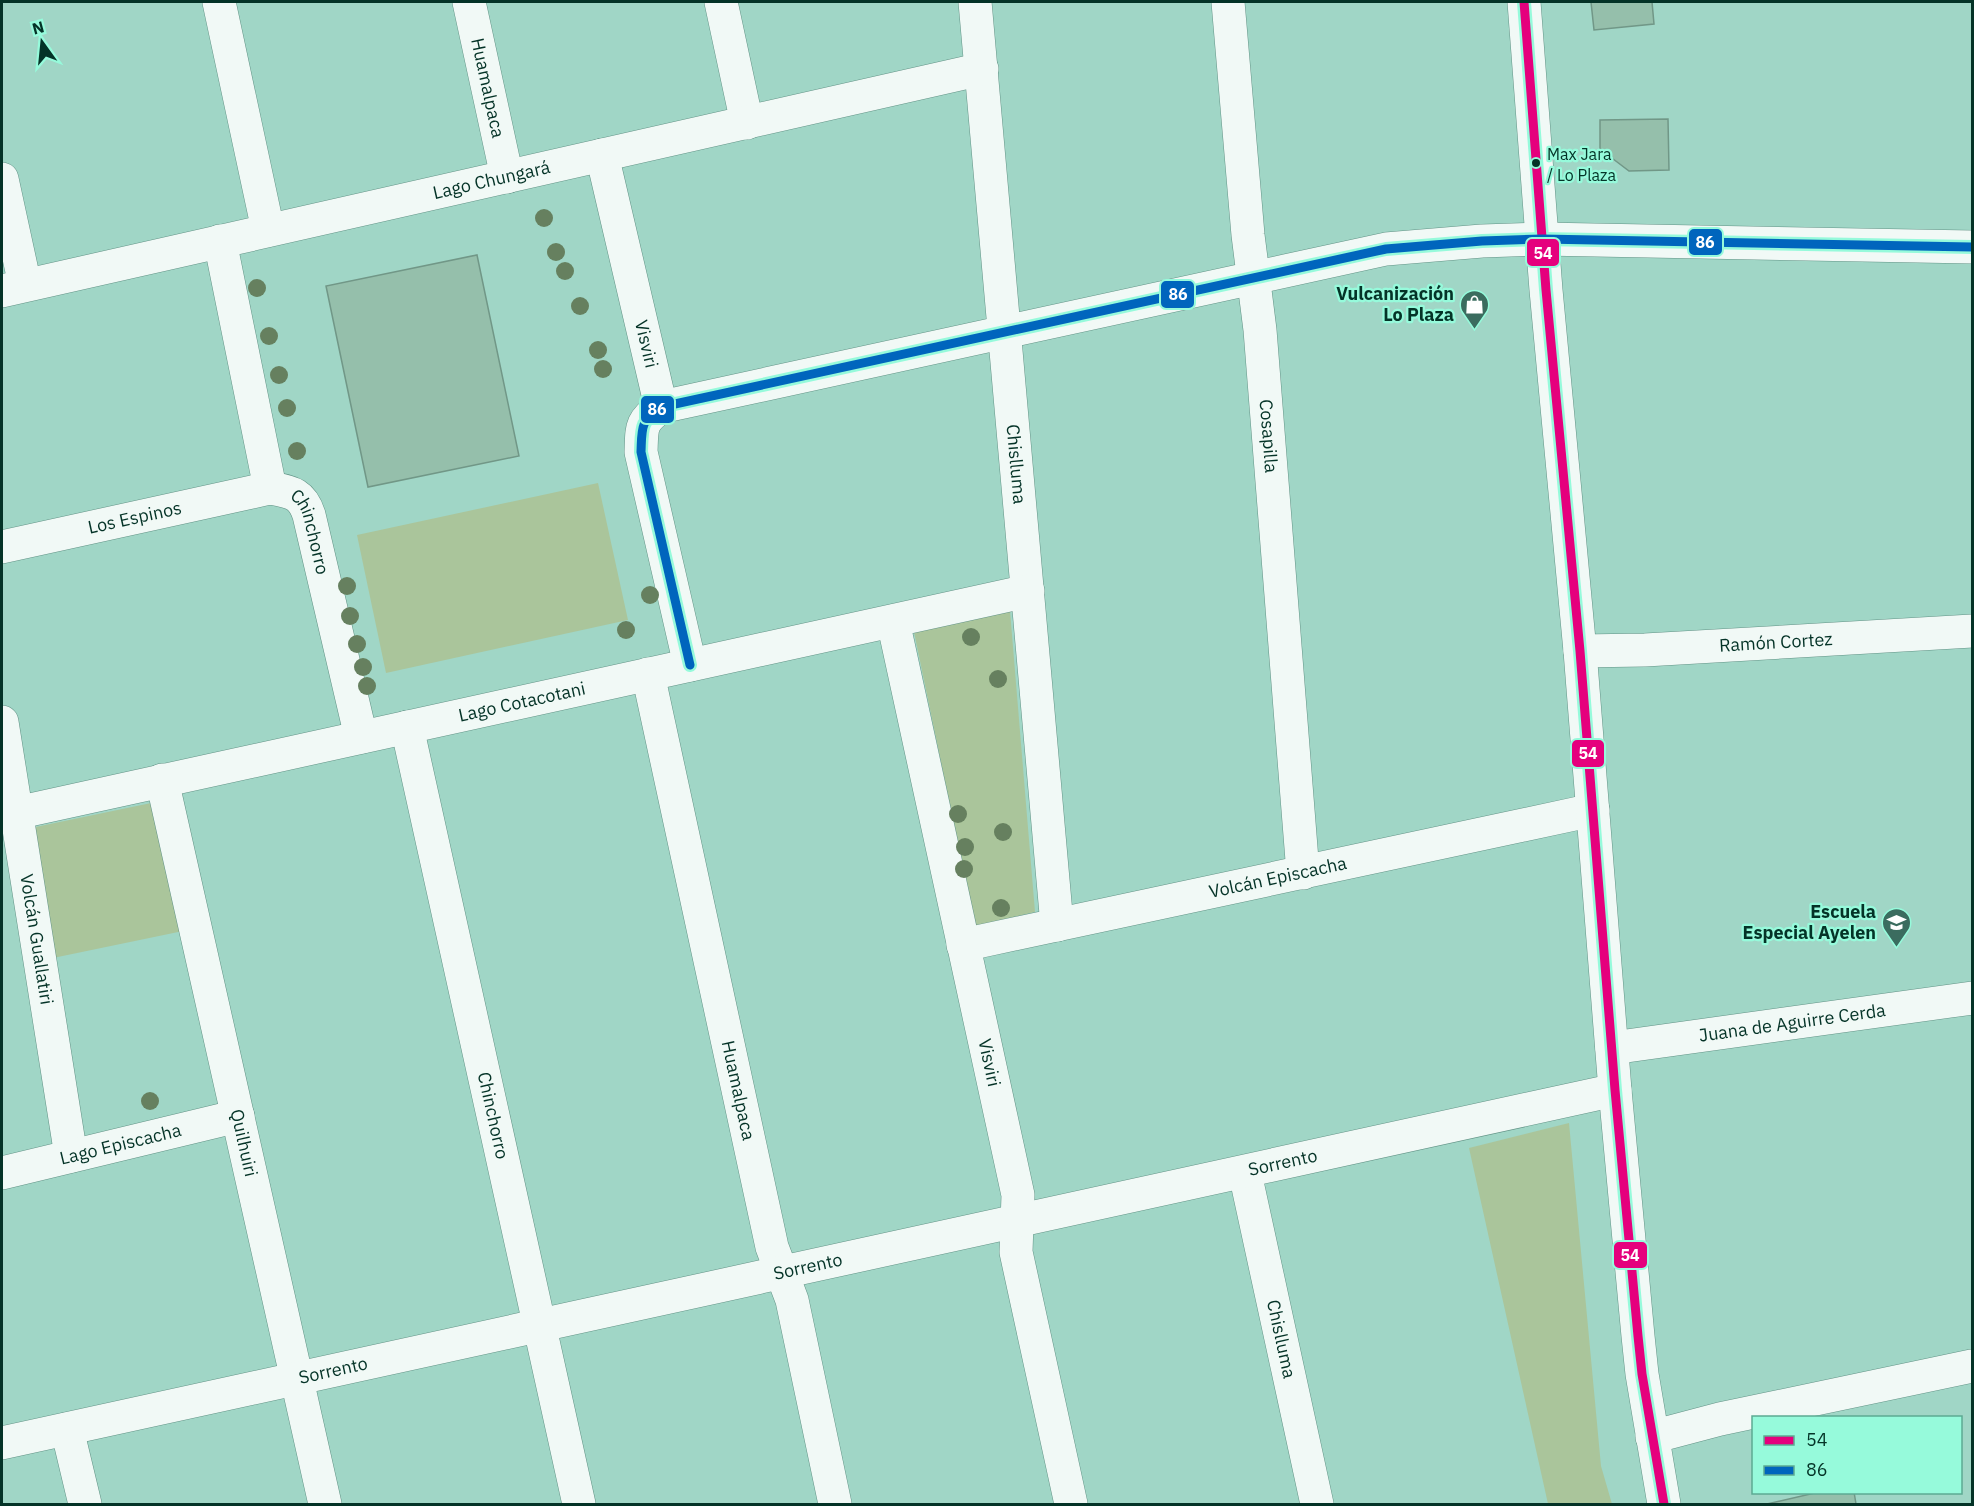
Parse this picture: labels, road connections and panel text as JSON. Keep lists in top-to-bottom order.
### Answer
{
  "streets": {
    "street": [
      "Huamalpaca",
      "Lago Chungará",
      "Visviri",
      "Cosapilla",
      "Chislluma",
      "Los Espinos",
      "Chinchorro",
      "Ramón Cortez",
      "Lago Cotacotani",
      "Volcán Episcacha",
      "Volcán Guallatiri",
      "Juana de Aguirre Cerda",
      "Quilhuiri",
      "Lago Episcacha",
      "Sorrento"
    ]
  },
  "crossings": [
    ["Huamalpaca", "Lago Chungará"],
    ["Huamalpaca", "Lago Cotacotani"],
    ["Huamalpaca", "Sorrento"],
    ["Lago Chungará", "Visviri"],
    ["Lago Chungará", "Chislluma"],
    ["Lago Chungará", "Chinchorro"],
    ["Visviri", "Lago Cotacotani"],
    ["Visviri", "Volcán Episcacha"],
    ["Visviri", "Sorrento"],
    ["Cosapilla", "Volcán Episcacha"],
    ["Chislluma", "Lago Cotacotani"],
    ["Chislluma", "Volcán Episcacha"],
    ["Chislluma", "Sorrento"],
    ["Los Espinos", "Chinchorro"],
    ["Chinchorro", "Lago Cotacotani"],
    ["Chinchorro", "Sorrento"],
    ["Lago Cotacotani", "Volcán Guallatiri"],
    ["Lago Cotacotani", "Quilhuiri"],
    ["Volcán Guallatiri", "Lago Episcacha"],
    ["Quilhuiri", "Lago Episcacha"],
    ["Quilhuiri", "Sorrento"]
  ],
  "places": {
    "other": ["Max Jara / Lo Plaza"],
    "shop": ["Vulcanización Lo Plaza"],
    "school or university": ["Escuela Especial Ayelen"]
  },
  "lines": ["transit line 54", "transit line 86"],
  "legend": ["54", "86"],
  "north": "top"
}
